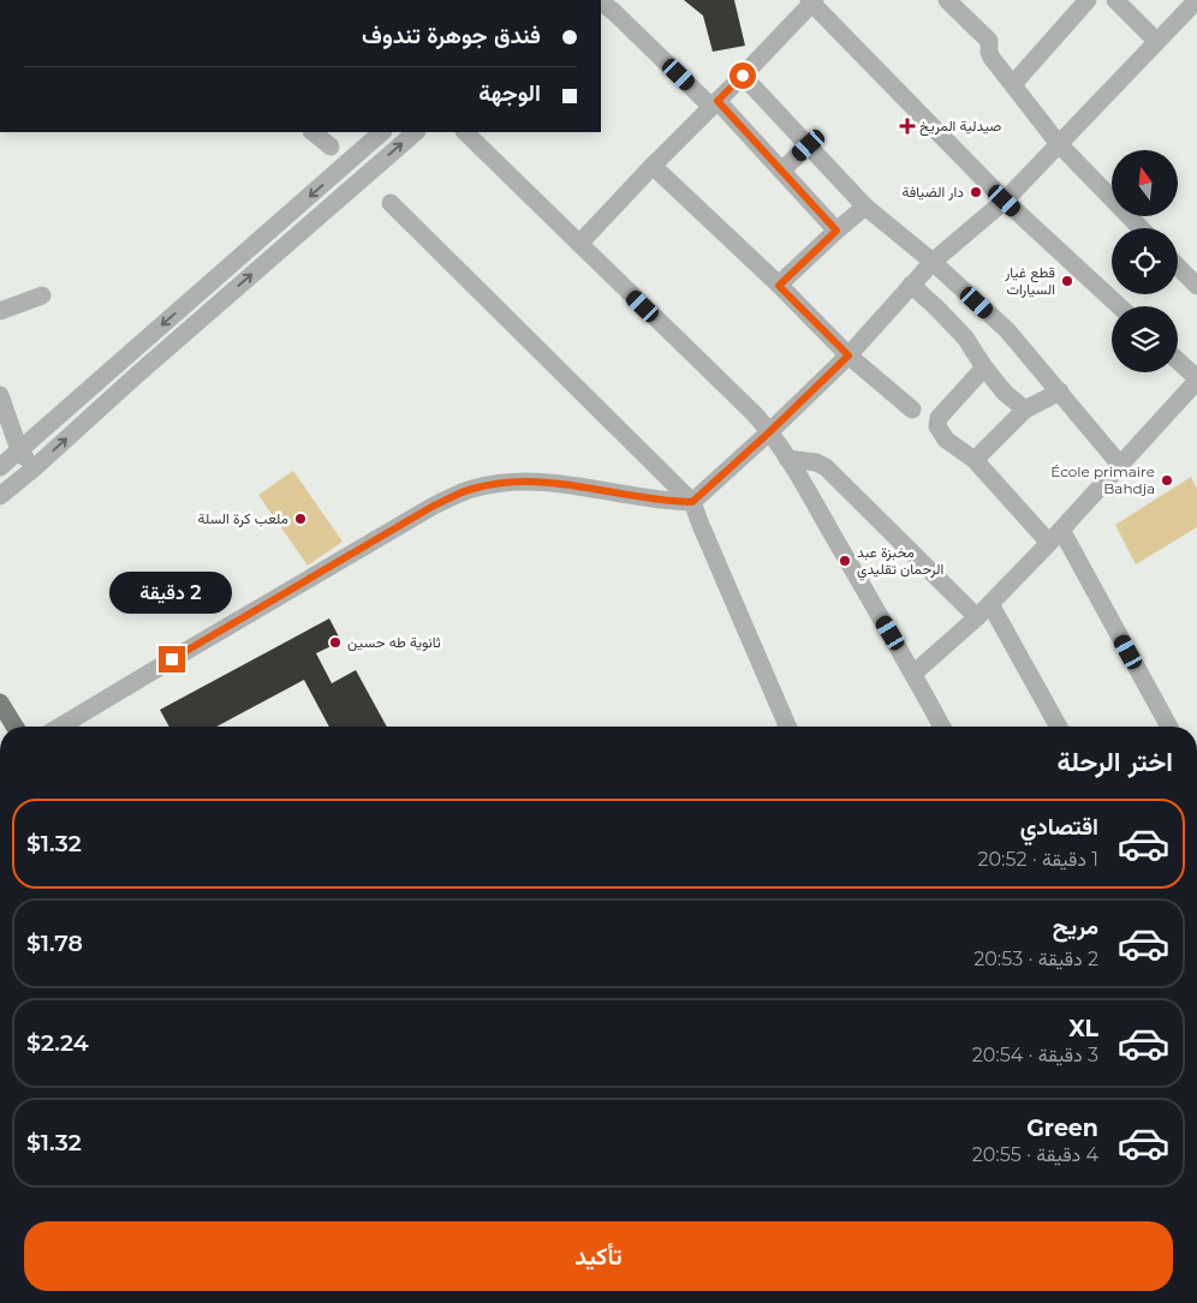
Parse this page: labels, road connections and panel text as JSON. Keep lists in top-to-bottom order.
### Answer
{
  "places": {
    "health": ["صيدلية المريخ"],
    "other": [
      "دار الضيافة",
      "قطع غيار السيارات",
      "École primaire Bahdja",
      "ملعب كرة السلة",
      "مخبزة عبد الرحمان تقليدي",
      "ثانوية طه حسين"
    ]
  },
  "north": "top",
  "page": {
    "banner": ["فندق جوهرة تندوف", "الوجهة"],
    "bubble": "2 دقيقة",
    "heading": "اختر الرحلة",
    "list": [
      {
        "name": "اقتصادي",
        "note": "1 دقيقة · 20:52",
        "value": "$1.32"
      },
      {
        "name": "مريح",
        "note": "2 دقيقة · 20:53",
        "value": "$1.78"
      },
      {
        "name": "XL",
        "note": "3 دقيقة · 20:54",
        "value": "$2.24"
      },
      {
        "name": "Green",
        "note": "4 دقيقة · 20:55",
        "value": "$1.32"
      }
    ],
    "buttons": "تأكيد"
  }
}
